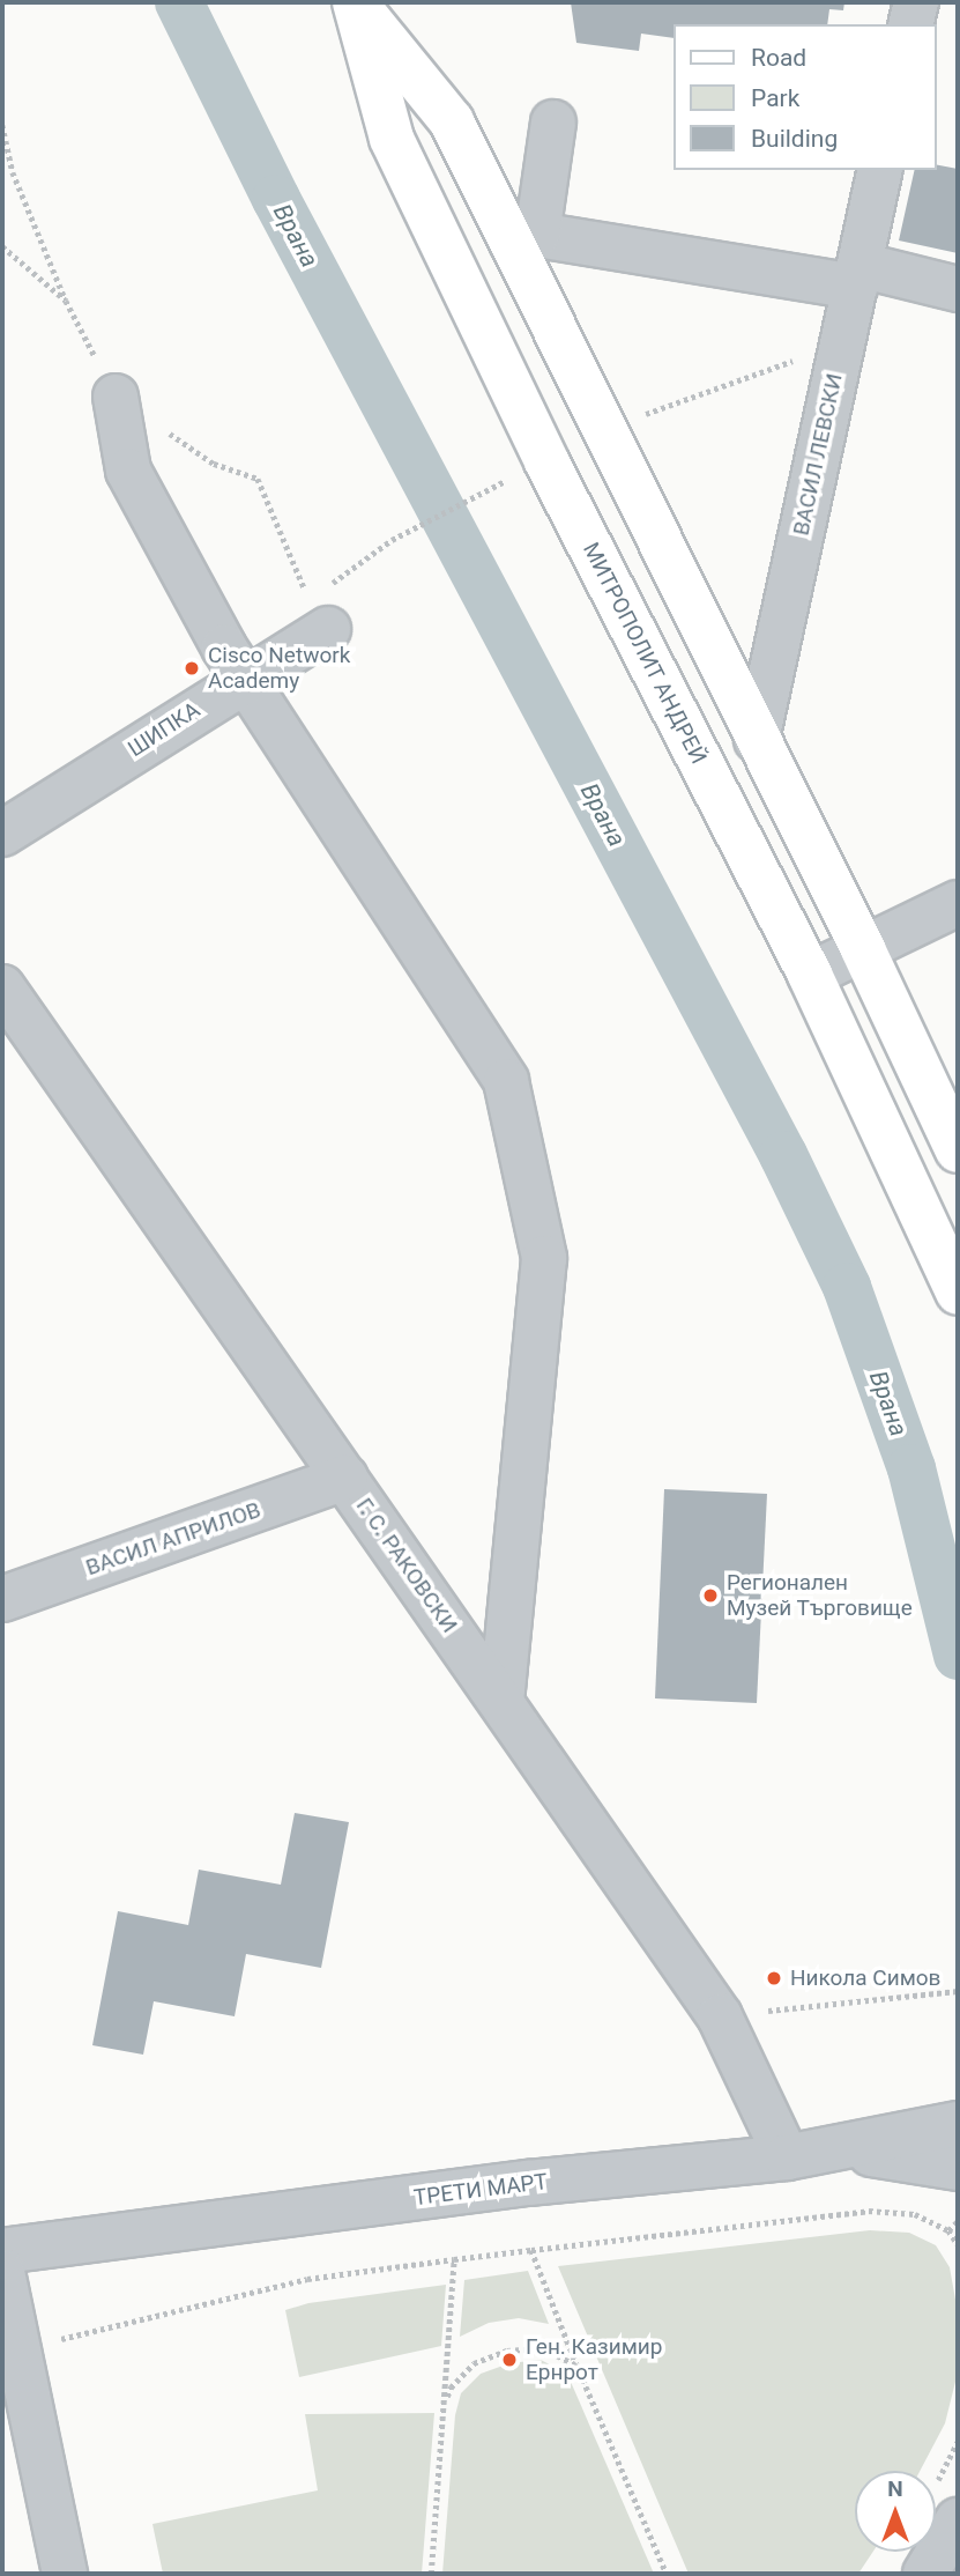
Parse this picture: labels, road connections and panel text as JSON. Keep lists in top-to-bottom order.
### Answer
{
  "streets": {
    "main road": ["МИТРОПОЛИТ АНДРЕЙ"],
    "street": [
      "ВАСИЛ ЛЕВСКИ",
      "ШИПКА",
      "ВАСИЛ АПРИЛОВ",
      "Г. С. РАКОВСКИ",
      "ТРЕТИ МАРТ"
    ]
  },
  "crossings": [
    ["ВАСИЛ ЛЕВСКИ", "МИТРОПОЛИТ АНДРЕЙ"],
    ["ВАСИЛ АПРИЛОВ", "Г. С. РАКОВСКИ"],
    ["Г. С. РАКОВСКИ", "ТРЕТИ МАРТ"]
  ],
  "water": ["Врана"],
  "places": [
    "Cisco Network Academy",
    "Регионален Музей Търговище",
    "Никола Симов",
    "Ген. Казимир Ернрот"
  ],
  "legend": ["Road", "Park", "Building"],
  "north": "top"
}
